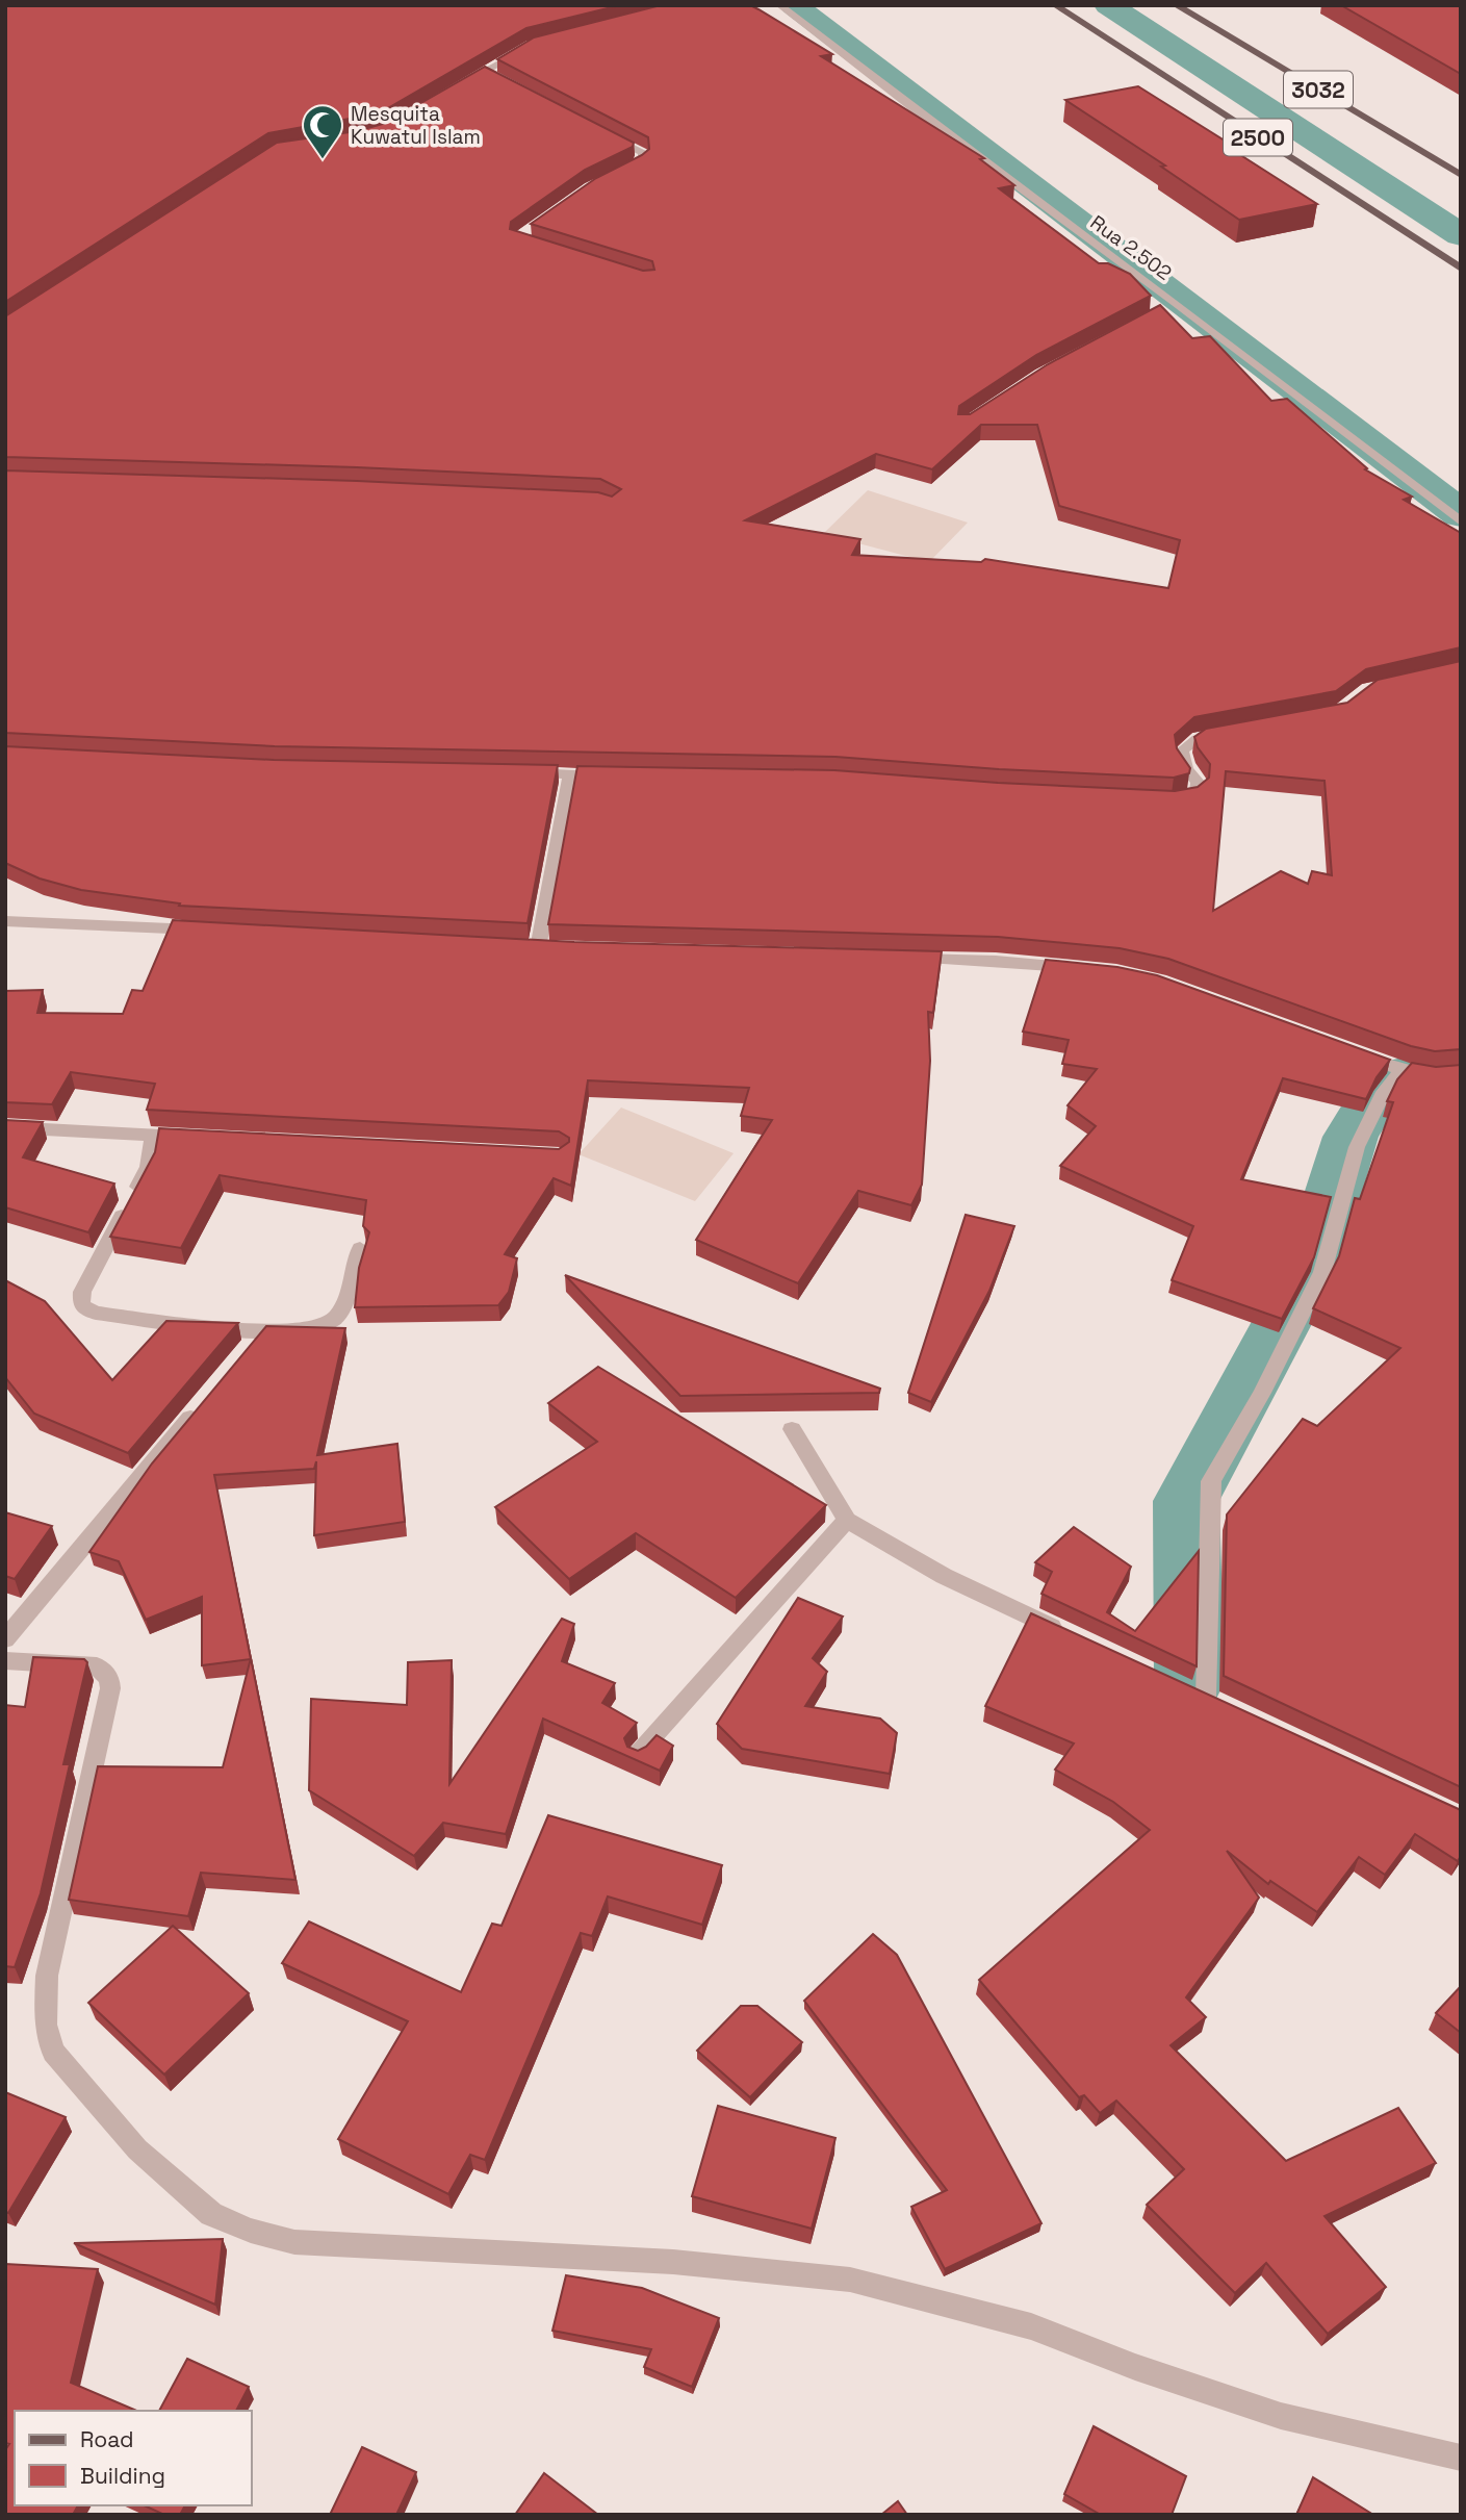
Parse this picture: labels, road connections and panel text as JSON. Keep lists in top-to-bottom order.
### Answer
{
  "streets": {
    "main road": ["3032", "2500"],
    "street": ["Rua 2.502"]
  },
  "places": {
    "mosque": ["Mesquita Kuwatul Islam"]
  },
  "legend": ["Road", "Building"]
}
